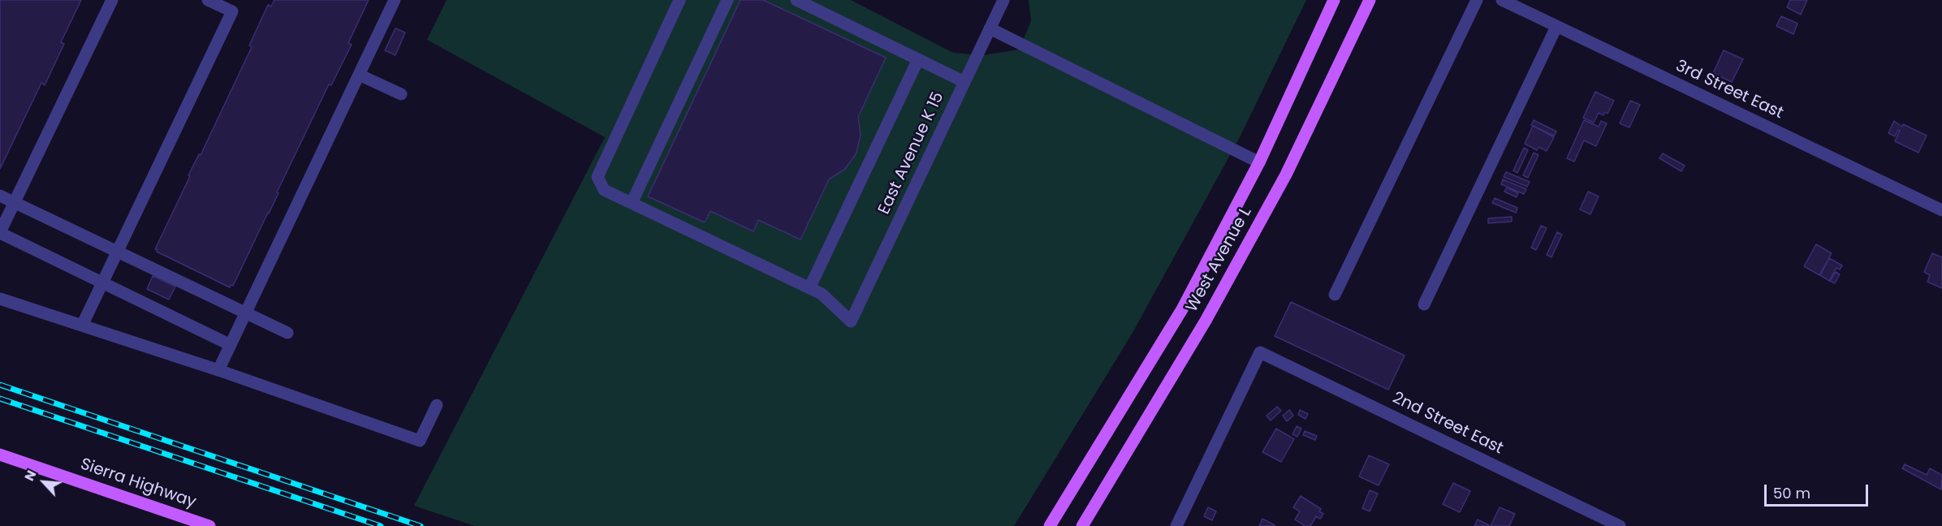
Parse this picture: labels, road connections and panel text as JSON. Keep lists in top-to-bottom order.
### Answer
{
  "streets": {
    "main road": ["West Avenue L", "Sierra Highway"],
    "street": ["3rd Street East", "East Avenue K 15", "2nd Street East"]
  },
  "scale_bar": "50 m",
  "north": "top left"
}
